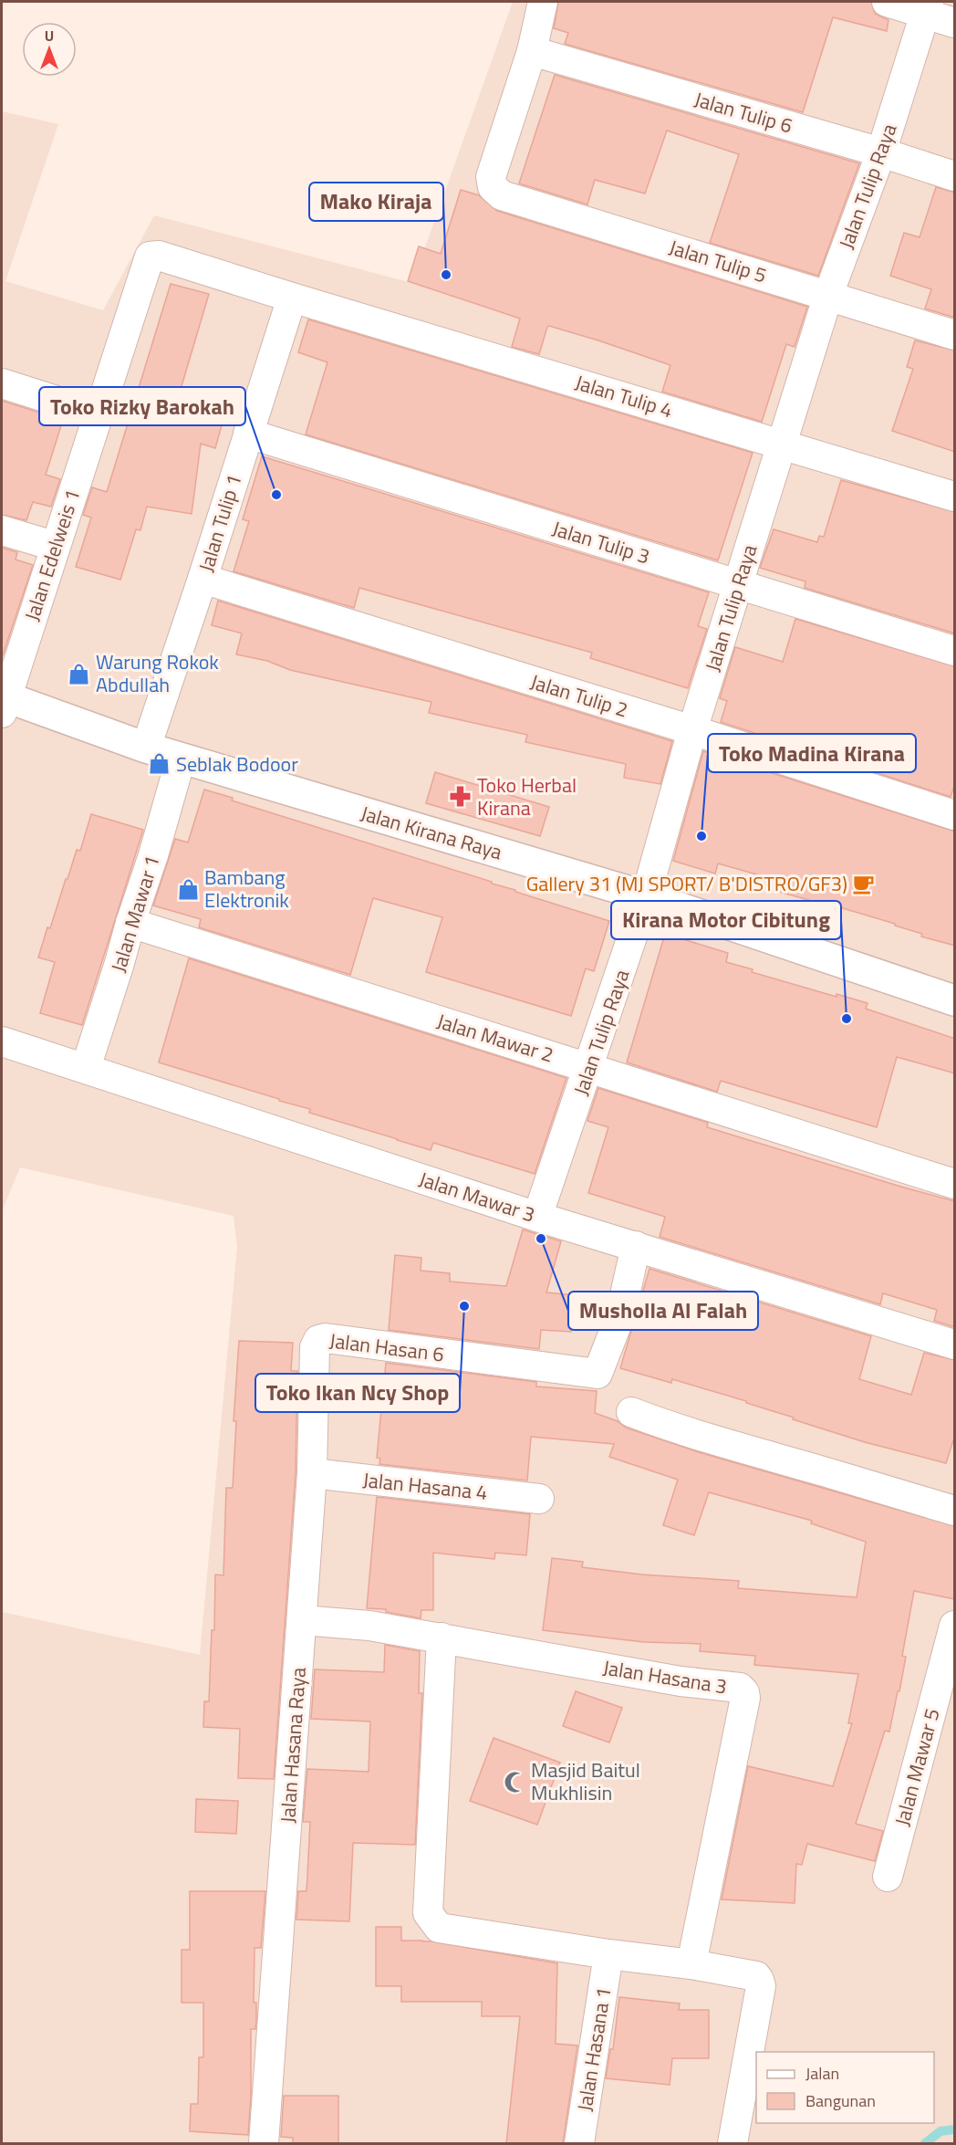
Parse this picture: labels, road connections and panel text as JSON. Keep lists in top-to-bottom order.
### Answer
{
  "streets": {
    "street": [
      "Jalan Tulip 6",
      "Jalan Tulip Raya",
      "Jalan Tulip 5",
      "Jalan Tulip 4",
      "Jalan Tulip 1",
      "Jalan Tulip 3",
      "Jalan Edelweis 1",
      "Jalan Tulip 2",
      "Jalan Kirana Raya",
      "Jalan Mawar 1",
      "Jalan Mawar 2",
      "Jalan Mawar 3",
      "Jalan Hasan 6",
      "Jalan Hasana 4",
      "Jalan Hasana 3",
      "Jalan Hasana Raya",
      "Jalan Mawar 5",
      "Jalan Hasana 1"
    ]
  },
  "crossings": [
    ["Jalan Tulip 6", "Jalan Tulip Raya"],
    ["Jalan Tulip 6", "Jalan Tulip 5"],
    ["Jalan Tulip Raya", "Jalan Tulip 5"],
    ["Jalan Tulip Raya", "Jalan Tulip 4"],
    ["Jalan Tulip Raya", "Jalan Tulip 3"],
    ["Jalan Tulip Raya", "Jalan Tulip 2"],
    ["Jalan Tulip Raya", "Jalan Kirana Raya"],
    ["Jalan Tulip Raya", "Jalan Mawar 2"],
    ["Jalan Tulip Raya", "Jalan Mawar 3"],
    ["Jalan Tulip 4", "Jalan Tulip 1"],
    ["Jalan Tulip 4", "Jalan Edelweis 1"],
    ["Jalan Tulip 1", "Jalan Tulip 3"],
    ["Jalan Tulip 1", "Jalan Edelweis 1"],
    ["Jalan Tulip 1", "Jalan Tulip 2"],
    ["Jalan Tulip 1", "Jalan Kirana Raya"],
    ["Jalan Edelweis 1", "Jalan Kirana Raya"],
    ["Jalan Kirana Raya", "Jalan Mawar 1"],
    ["Jalan Mawar 1", "Jalan Mawar 2"],
    ["Jalan Mawar 1", "Jalan Mawar 3"],
    ["Jalan Mawar 3", "Jalan Hasan 6"],
    ["Jalan Hasan 6", "Jalan Hasana Raya"],
    ["Jalan Hasana 4", "Jalan Hasana Raya"],
    ["Jalan Hasana 3", "Jalan Hasana Raya"]
  ],
  "places": {
    "other": [
      "Mako Kiraja",
      "Toko Rizky Barokah",
      "Toko Madina Kirana",
      "Kirana Motor Cibitung",
      "Musholla Al Falah",
      "Toko Ikan Ncy Shop"
    ],
    "shop": ["Warung Rokok Abdullah", "Seblak Bodoor", "Bambang Elektronik"],
    "pharmacy": ["Toko Herbal Kirana"],
    "cafe": ["Gallery 31 (MJ SPORT/ B'DISTRO/GF3)"],
    "mosque": ["Masjid Baitul Mukhlisin"]
  },
  "legend": ["Jalan", "Bangunan"],
  "north": "top"
}
